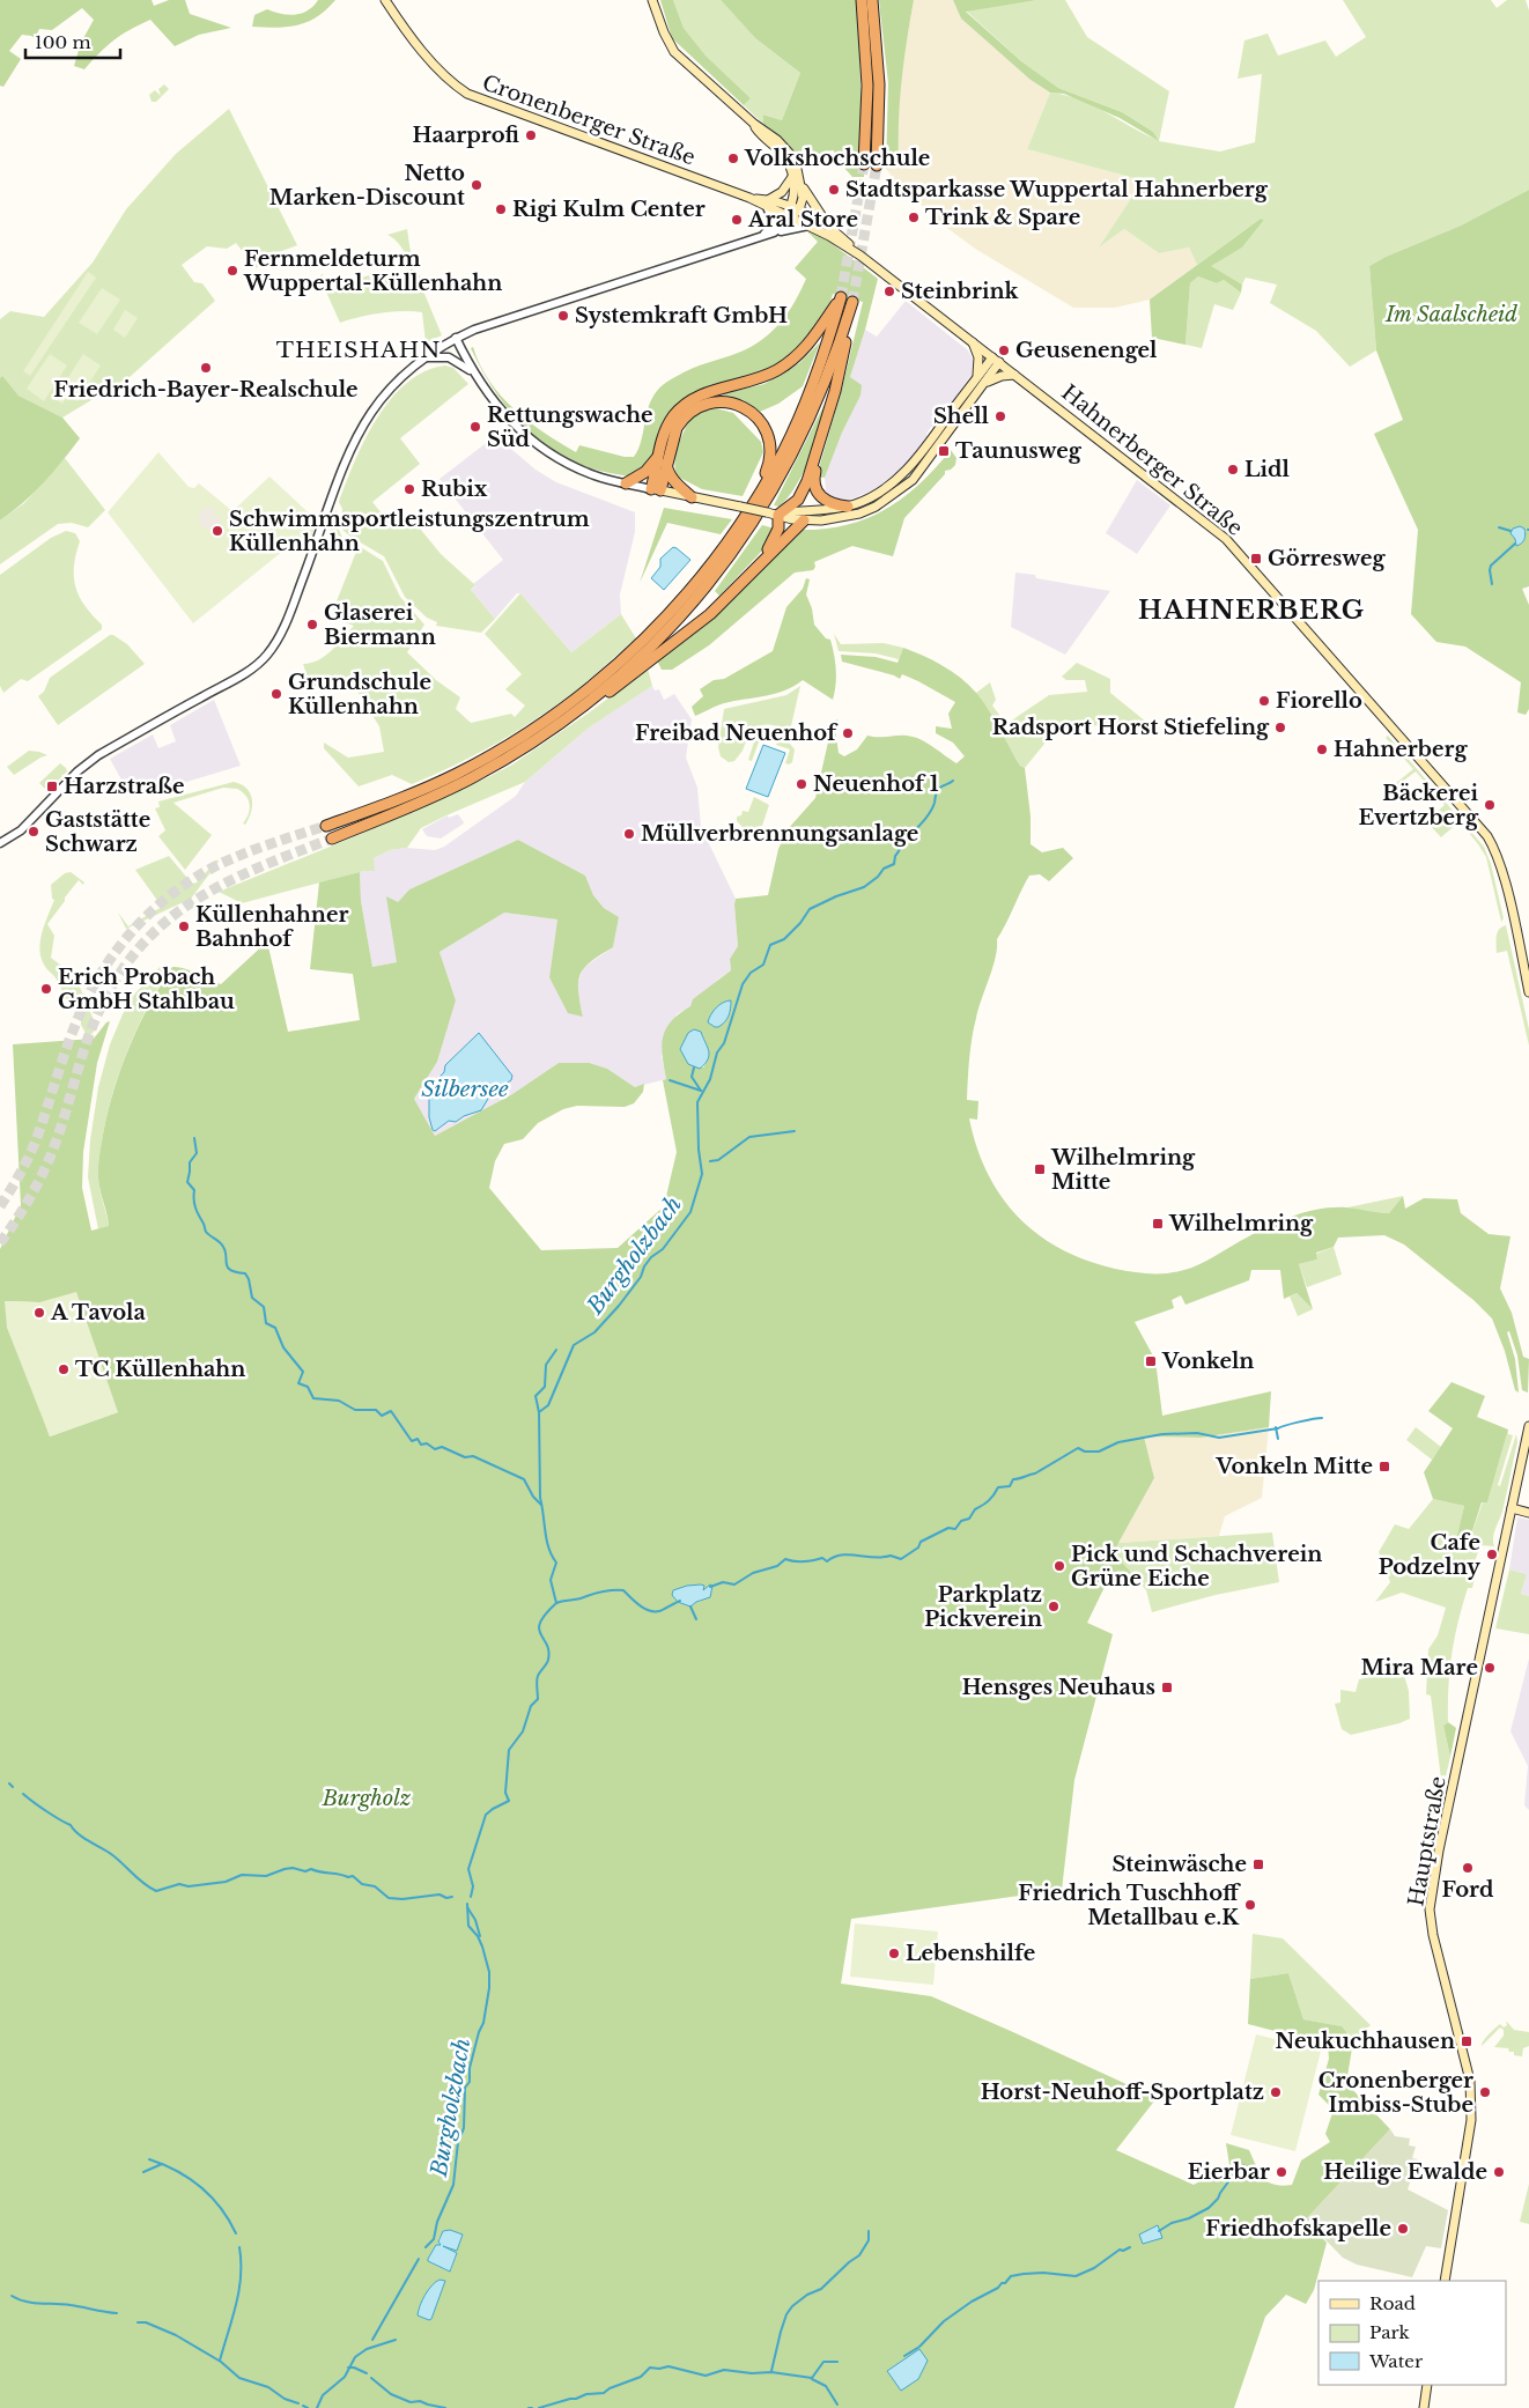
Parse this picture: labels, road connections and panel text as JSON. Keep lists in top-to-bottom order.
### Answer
{
  "streets": {
    "main road": ["Cronenberger Straße", "Hahnerberger Straße", "Hauptstraße"]
  },
  "crossings": [
    ["Cronenberger Straße", "Hahnerberger Straße"]
  ],
  "districts": ["THEISHAHN", "HAHNERBERG"],
  "water": ["Silbersee", "Burgholzbach"],
  "parks": ["Im Saalscheid", "Burgholz"],
  "places": {
    "other": [
      "Haarprofi",
      "Volkshochschule",
      "Netto Marken-Discount",
      "Stadtsparkasse Wuppertal Hahnerberg",
      "Rigi Kulm Center",
      "Trink & Spare",
      "Aral Store",
      "Fernmeldeturm Wuppertal-Küllenhahn",
      "Steinbrink",
      "Systemkraft GmbH",
      "Geusenengel",
      "Friedrich-Bayer-Realschule",
      "Shell",
      "Rettungswache Süd",
      "Lidl",
      "Rubix",
      "Schwimmsportleistungszentrum Küllenhahn",
      "Glaserei Biermann",
      "Grundschule Küllenhahn",
      "Fiorello",
      "Radsport Horst Stiefeling",
      "Freibad Neuenhof",
      "Hahnerberg",
      "Neuenhof 1",
      "Bäckerei Evertzberg",
      "Gaststätte Schwarz",
      "Müllverbrennungsanlage",
      "Küllenhahner Bahnhof",
      "Erich Probach GmbH Stahlbau",
      "A Tavola",
      "TC Küllenhahn",
      "Cafe Podzelny",
      "Pick und Schachverein Grüne Eiche",
      "Parkplatz Pickverein",
      "Mira Mare",
      "Ford",
      "Friedrich Tuschhoff Metallbau e.K",
      "Lebenshilfe",
      "Horst-Neuhoff-Sportplatz",
      "Cronenberger Imbiss-Stube",
      "Eierbar",
      "Heilige Ewalde",
      "Friedhofskapelle"
    ],
    "transit": [
      "Taunusweg",
      "Görresweg",
      "Harzstraße",
      "Wilhelmring Mitte",
      "Wilhelmring",
      "Vonkeln",
      "Vonkeln Mitte",
      "Hensges Neuhaus",
      "Steinwäsche",
      "Neukuchhausen"
    ]
  },
  "legend": ["Road", "Park", "Water"],
  "scale_bar": "100 m"
}
